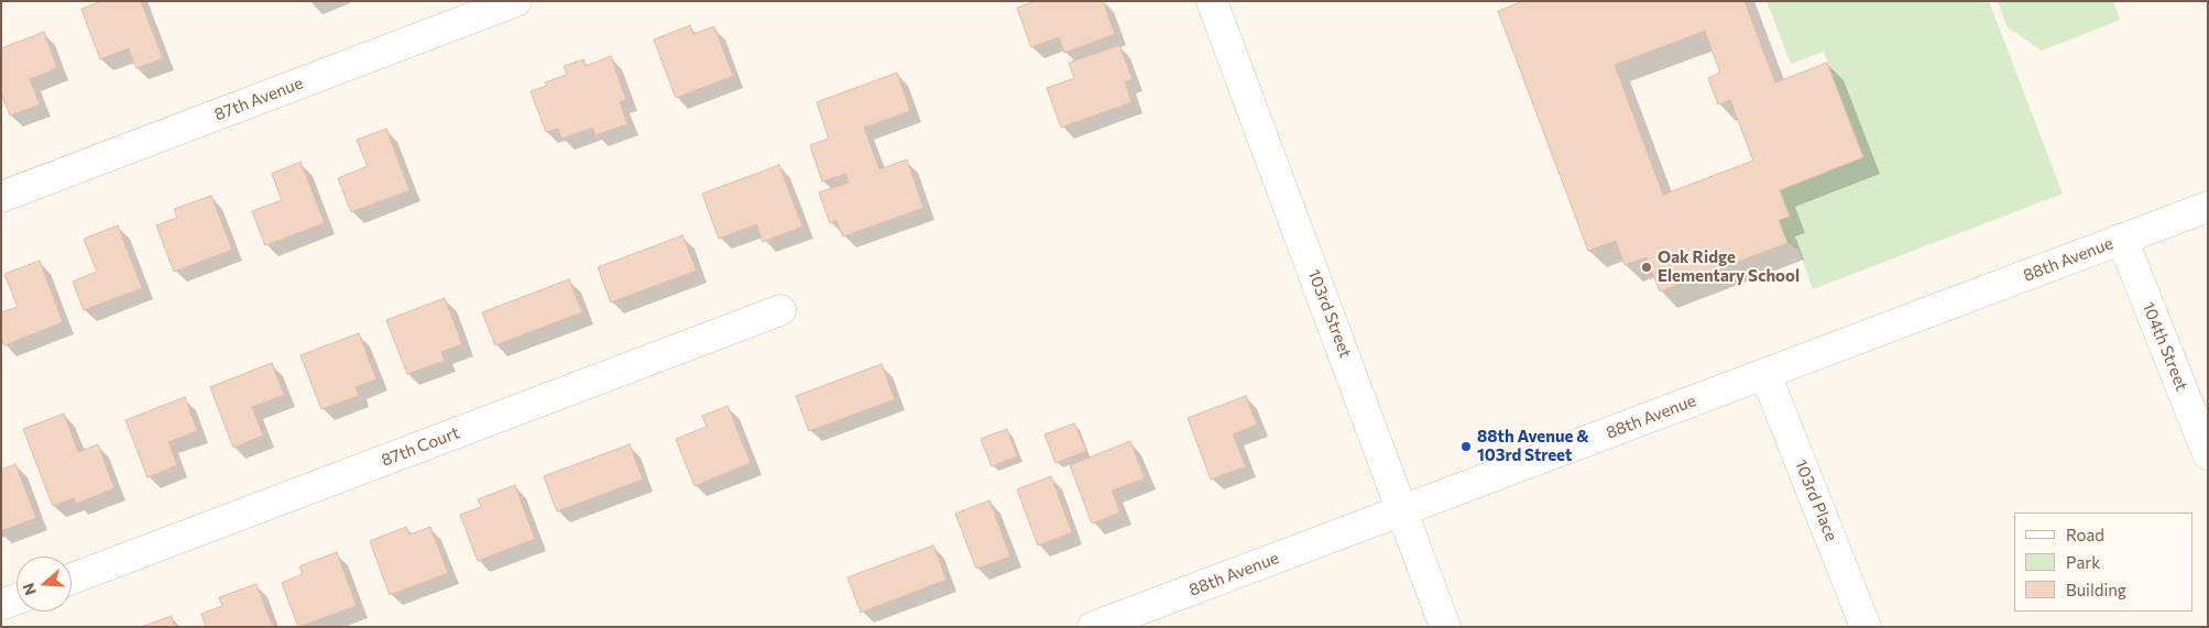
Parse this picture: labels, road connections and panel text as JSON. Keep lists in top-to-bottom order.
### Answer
{
  "streets": {
    "street": [
      "87th Avenue",
      "88th Avenue",
      "103rd Street",
      "104th Street",
      "87th Court",
      "103rd Place"
    ]
  },
  "crossings": [
    ["88th Avenue", "103rd Street"],
    ["88th Avenue", "104th Street"],
    ["88th Avenue", "103rd Place"]
  ],
  "places": ["Oak Ridge Elementary School", "88th Avenue & 103rd Street"],
  "legend": ["Road", "Park", "Building"],
  "north": "left"
}
